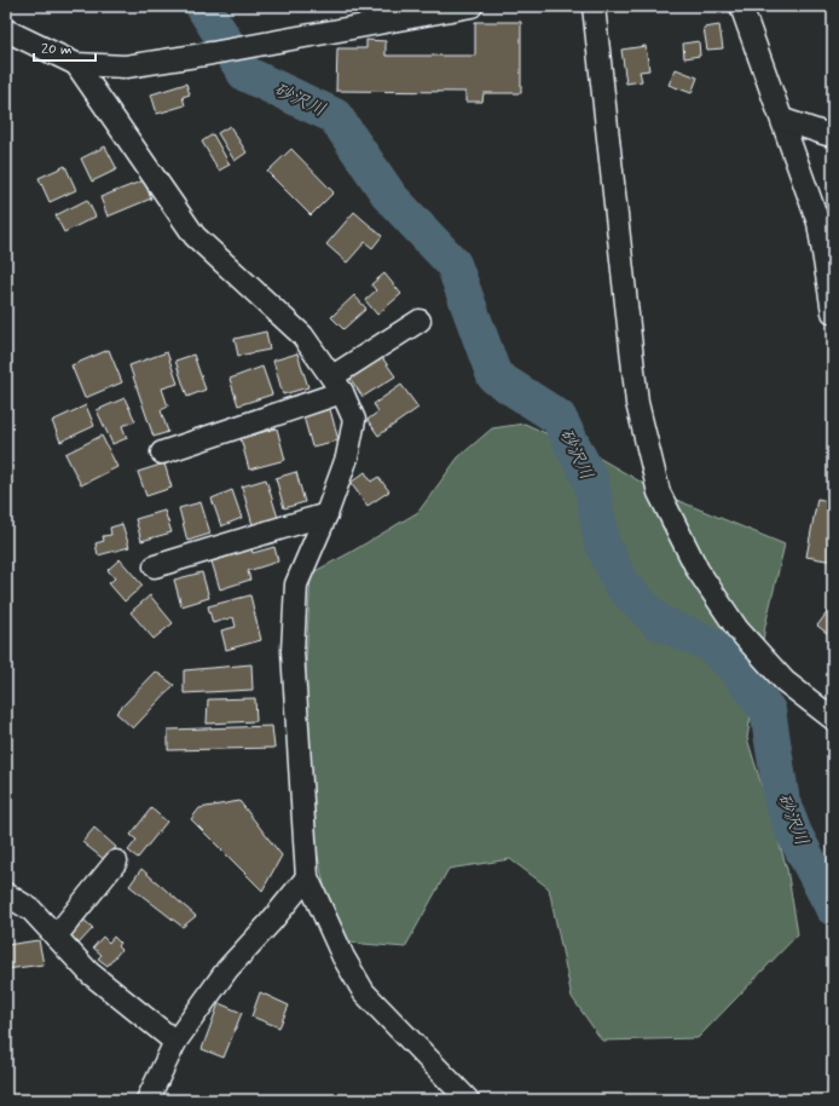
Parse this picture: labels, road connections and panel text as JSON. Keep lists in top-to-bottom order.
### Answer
{
  "water": ["砂沢川"],
  "scale_bar": "20 m"
}
